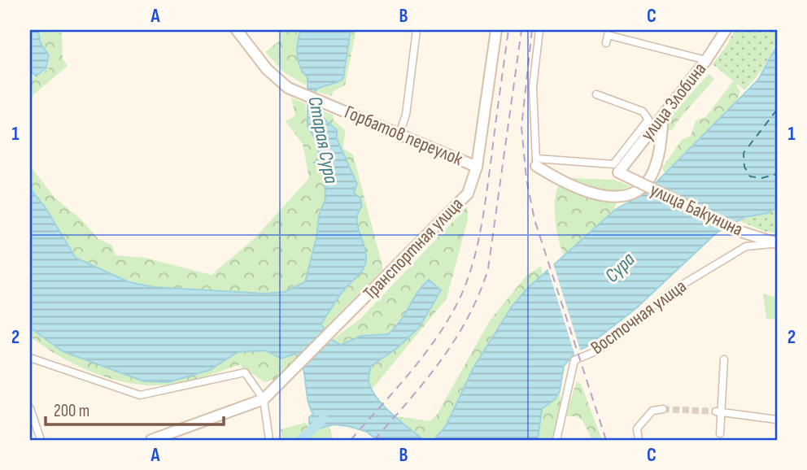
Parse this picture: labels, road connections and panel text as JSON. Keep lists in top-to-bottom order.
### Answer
{
  "streets": {
    "main road": [
      "улица Злобина",
      "Горбатов переулок",
      "улица Бакунина",
      "Транспортная улица"
    ],
    "street": ["Восточная улица"]
  },
  "crossings": [
    ["улица Злобина", "улица Бакунина"],
    ["Горбатов переулок", "Транспортная улица"],
    ["улица Бакунина", "Восточная улица"]
  ],
  "water": ["Старая Сура", "Сура"],
  "scale_bar": "200 m",
  "grid": {
    "columns": ["A", "B", "C"],
    "rows": ["1", "2"]
  }
}
